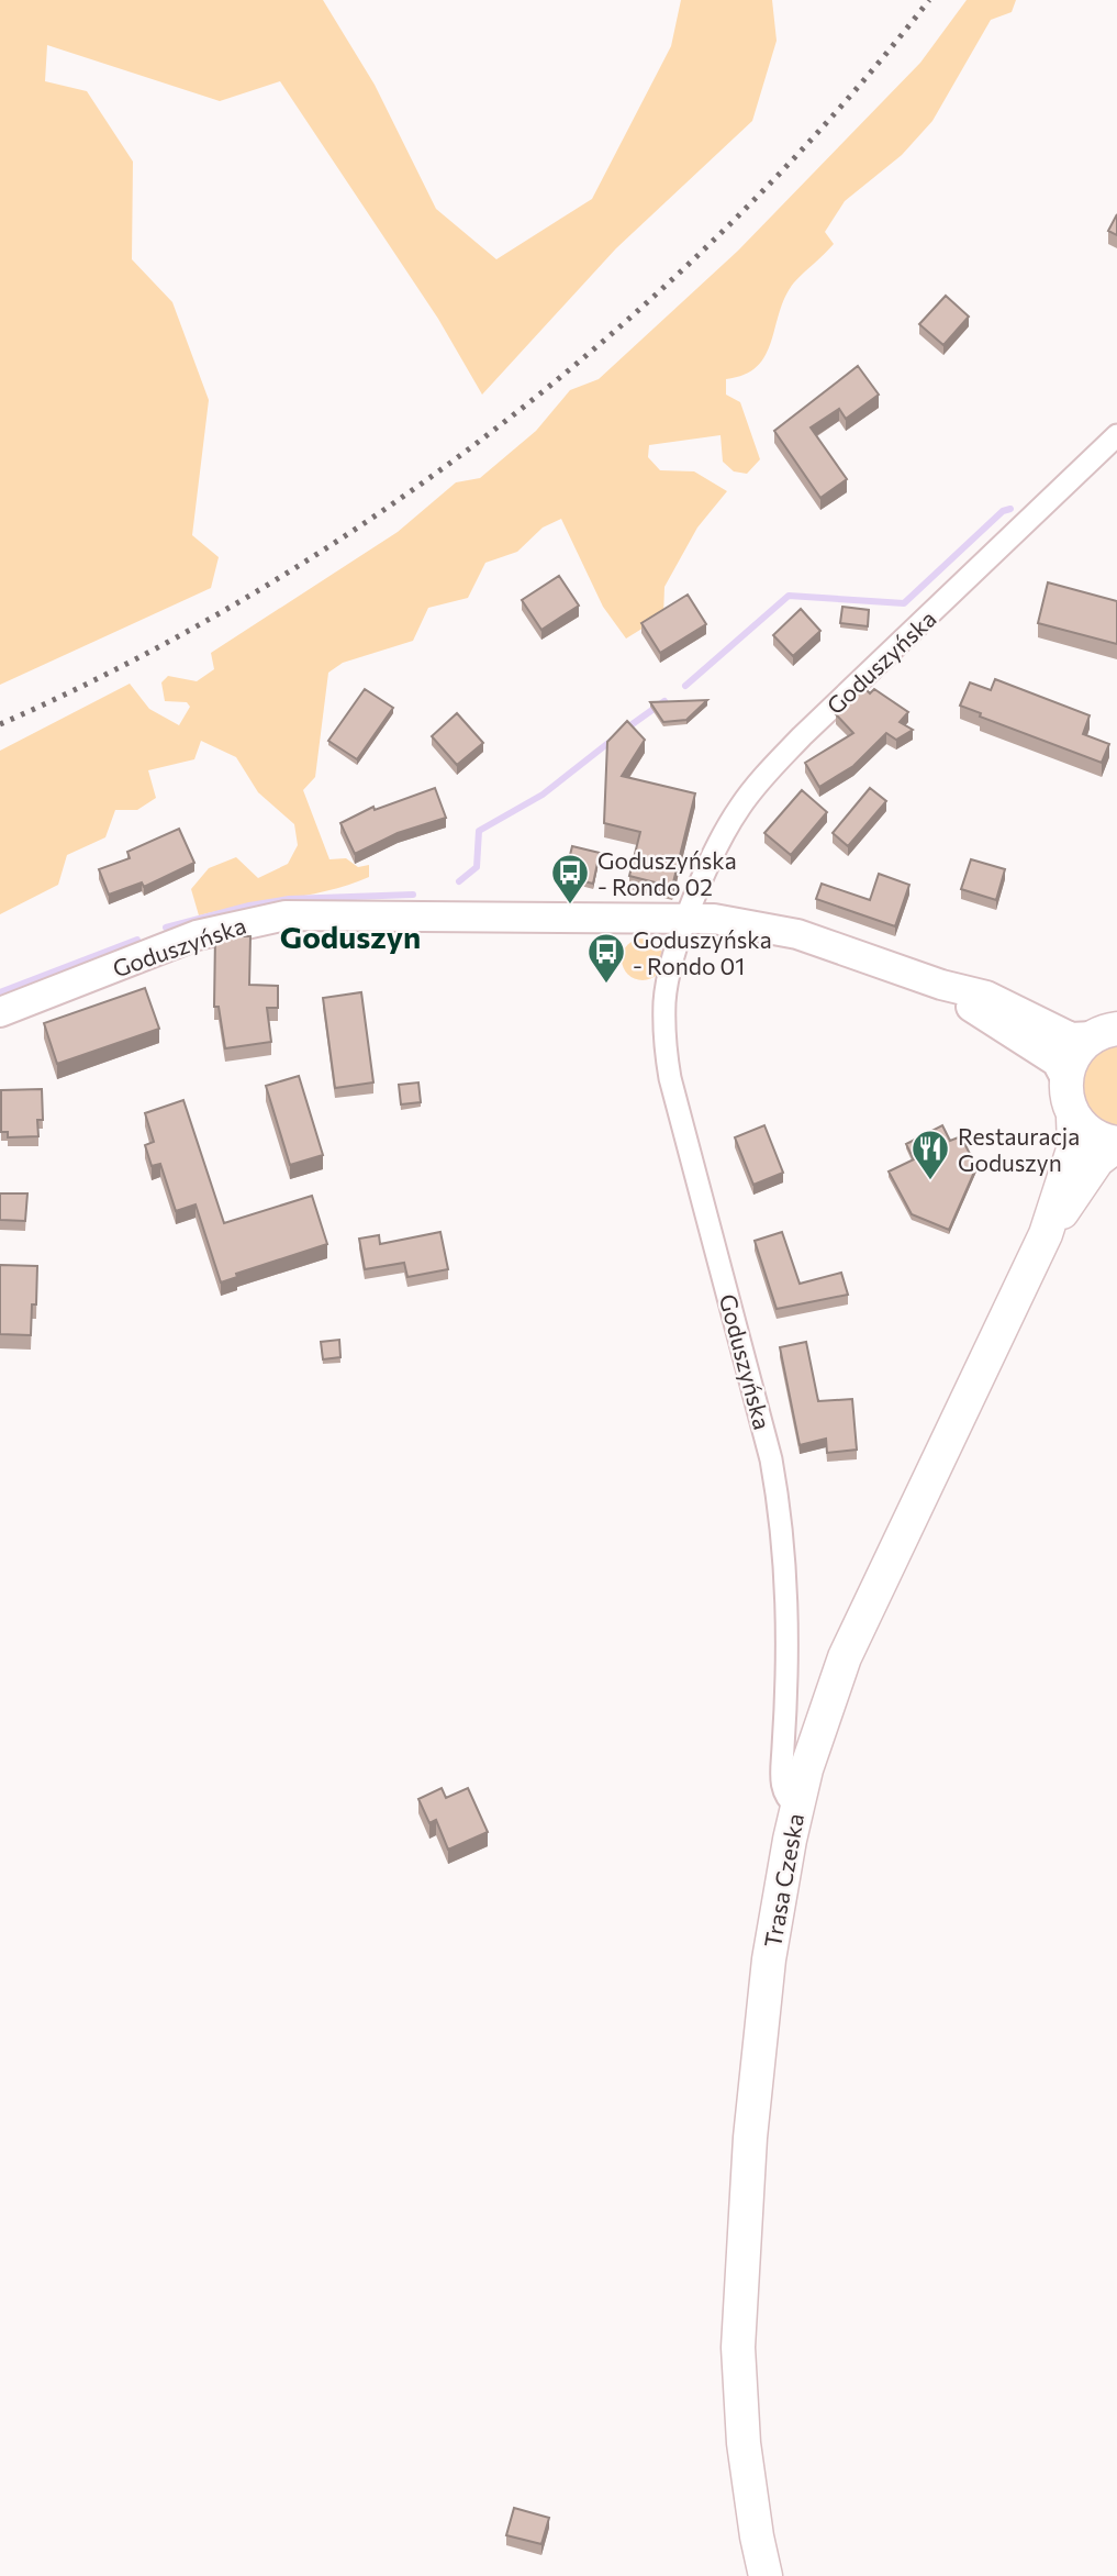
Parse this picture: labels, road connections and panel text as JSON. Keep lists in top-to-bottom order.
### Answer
{
  "streets": {
    "main road": ["Trasa Czeska"],
    "street": ["Goduszyńska"]
  },
  "crossings": [
    ["Goduszyńska", "Trasa Czeska"]
  ],
  "districts": ["Goduszyn"],
  "places": {
    "bus stop": ["Goduszyńska - Rondo 02", "Goduszyńska - Rondo 01"],
    "restaurant": ["Restauracja Goduszyn"]
  }
}
